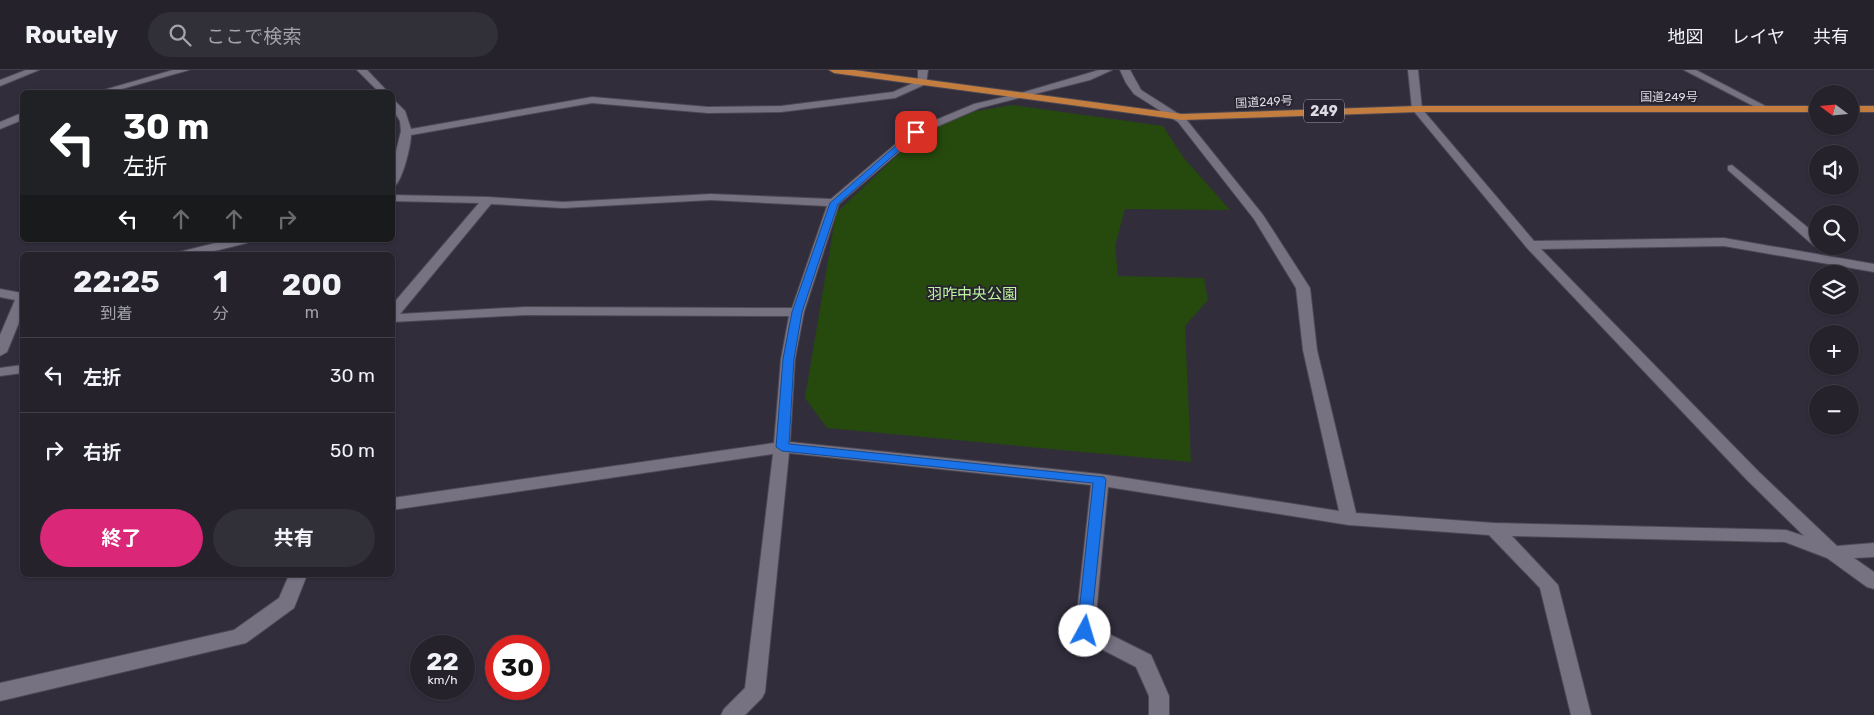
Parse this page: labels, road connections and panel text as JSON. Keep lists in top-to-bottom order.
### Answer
{
  "streets": {
    "highway": ["国道249号", "249"]
  },
  "parks": ["羽咋中央公園"],
  "north": "left",
  "page": {
    "header": "Routely",
    "search": "ここで検索",
    "nav": ["地図", "レイヤ", "共有"],
    "map_buttons": ["+", "−"],
    "turn": ["30 m", "左折"],
    "eta": [
      "22:25",
      "到着",
      "1",
      "分",
      "200",
      "m"
    ],
    "list": [
      {
        "name": "左折",
        "value": "30 m"
      },
      {
        "name": "右折",
        "value": "50 m"
      }
    ],
    "buttons": ["終了", "共有"],
    "speed": "22 km/h",
    "limit": "30"
  }
}
